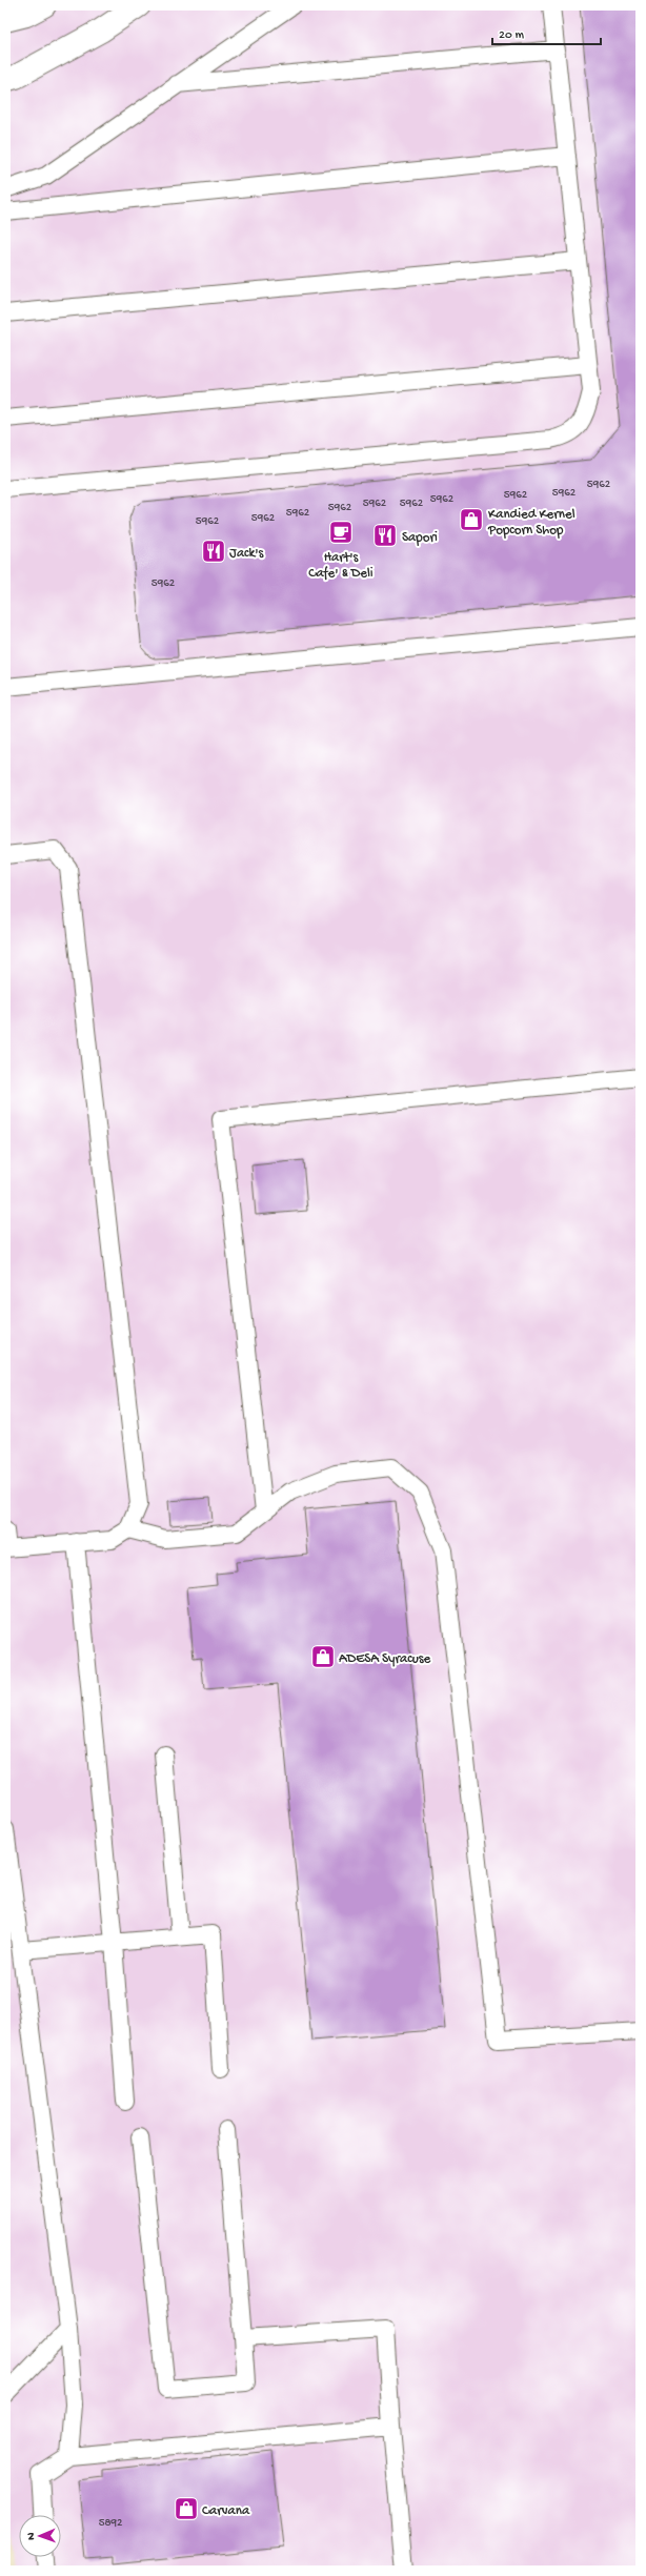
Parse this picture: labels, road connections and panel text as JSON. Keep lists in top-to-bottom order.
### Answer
{
  "places": {
    "shop": ["Kandied Kernel Popcorn Shop", "ADESA Syracuse", "Carvana"],
    "cafe": ["Hart's Cafe' & Deli"],
    "restaurant": ["Sapori", "Jack's"]
  },
  "house_numbers": [
    "5962",
    "5962",
    "5962",
    "5962",
    "5962",
    "5962",
    "5962",
    "5962",
    "5962",
    "5962",
    "5962",
    "5892"
  ],
  "scale_bar": "20 m",
  "north": "left"
}
